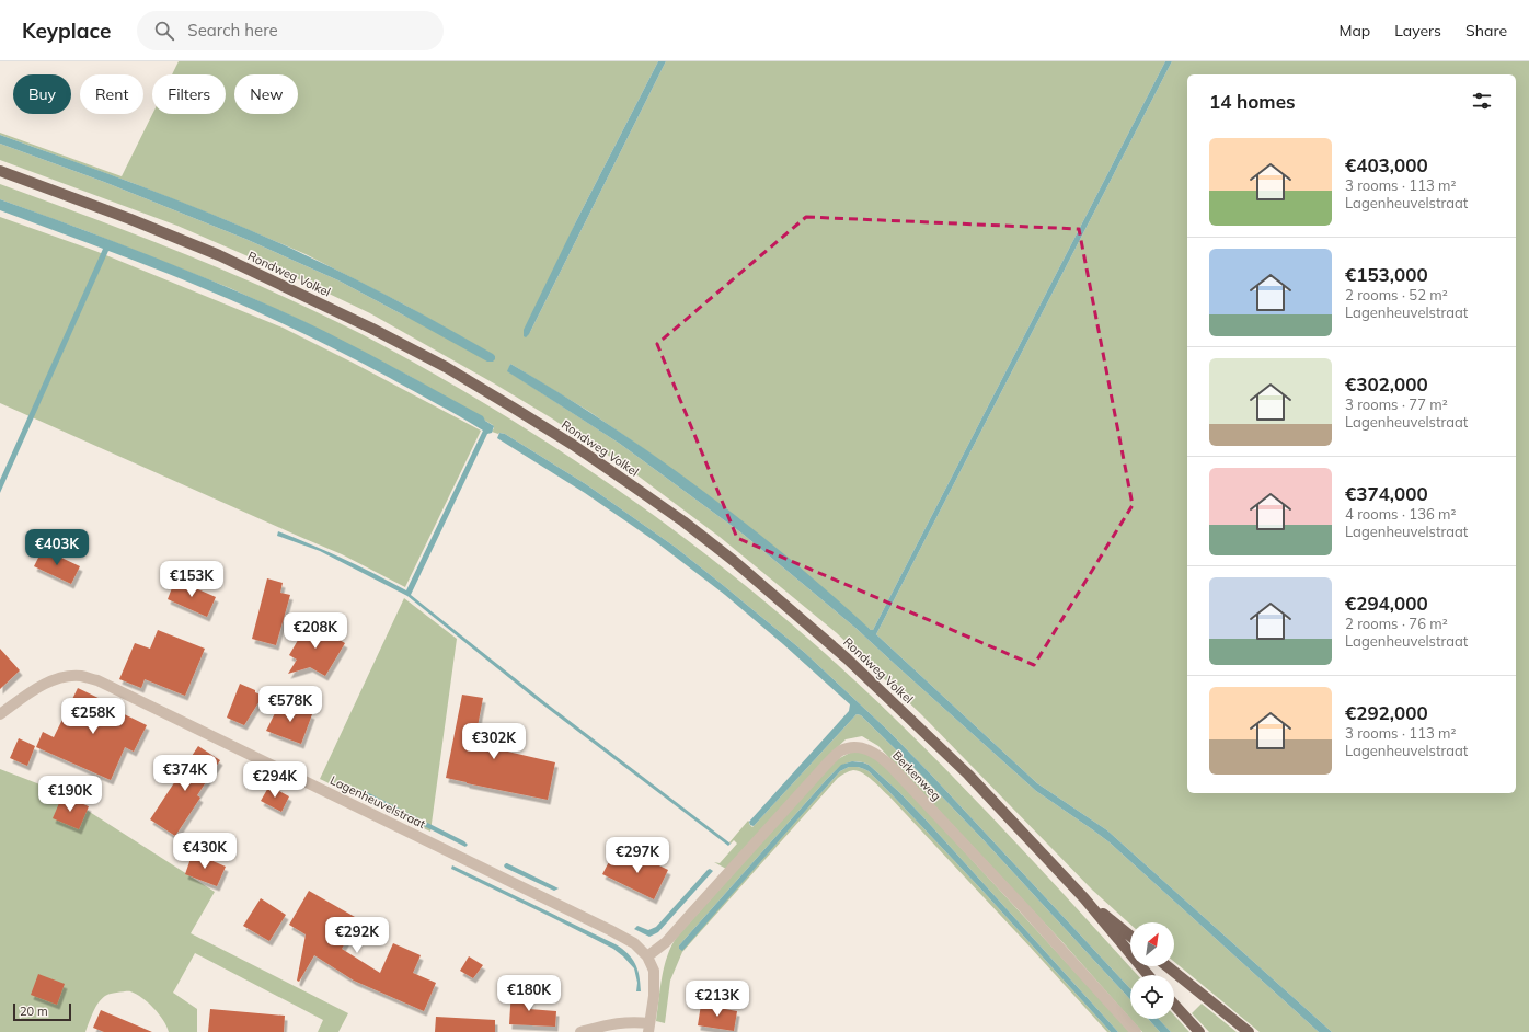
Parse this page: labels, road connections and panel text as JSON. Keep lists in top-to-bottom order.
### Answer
{
  "streets": {
    "main road": ["Rondweg Volkel"],
    "street": ["Berkenweg", "Lagenheuvelstraat"]
  },
  "crossings": [
    ["Berkenweg", "Lagenheuvelstraat"]
  ],
  "scale_bar": "20 m",
  "north": "top right",
  "page": {
    "header": "Keyplace",
    "search": "Search here",
    "nav": ["Map", "Layers", "Share"],
    "chip": [
      "Buy",
      "Rent",
      "Filters",
      "New"
    ],
    "heading": "14 homes",
    "list": [
      {
        "name": "€403,000",
        "note": "3 rooms · 113 m² · Lagenheuvelstraat"
      },
      {
        "name": "€153,000",
        "note": "2 rooms · 52 m² · Lagenheuvelstraat"
      },
      {
        "name": "€302,000",
        "note": "3 rooms · 77 m² · Lagenheuvelstraat"
      },
      {
        "name": "€374,000",
        "note": "4 rooms · 136 m² · Lagenheuvelstraat"
      },
      {
        "name": "€294,000",
        "note": "2 rooms · 76 m² · Lagenheuvelstraat"
      },
      {
        "name": "€292,000",
        "note": "3 rooms · 113 m² · Lagenheuvelstraat"
      }
    ],
    "price": [
      "€403K",
      "€153K",
      "€208K",
      "€578K",
      "€258K",
      "€302K",
      "€374K",
      "€294K",
      "€190K",
      "€430K",
      "€297K",
      "€292K",
      "€180K",
      "€213K"
    ],
    "scale": "20 m"
  }
}
